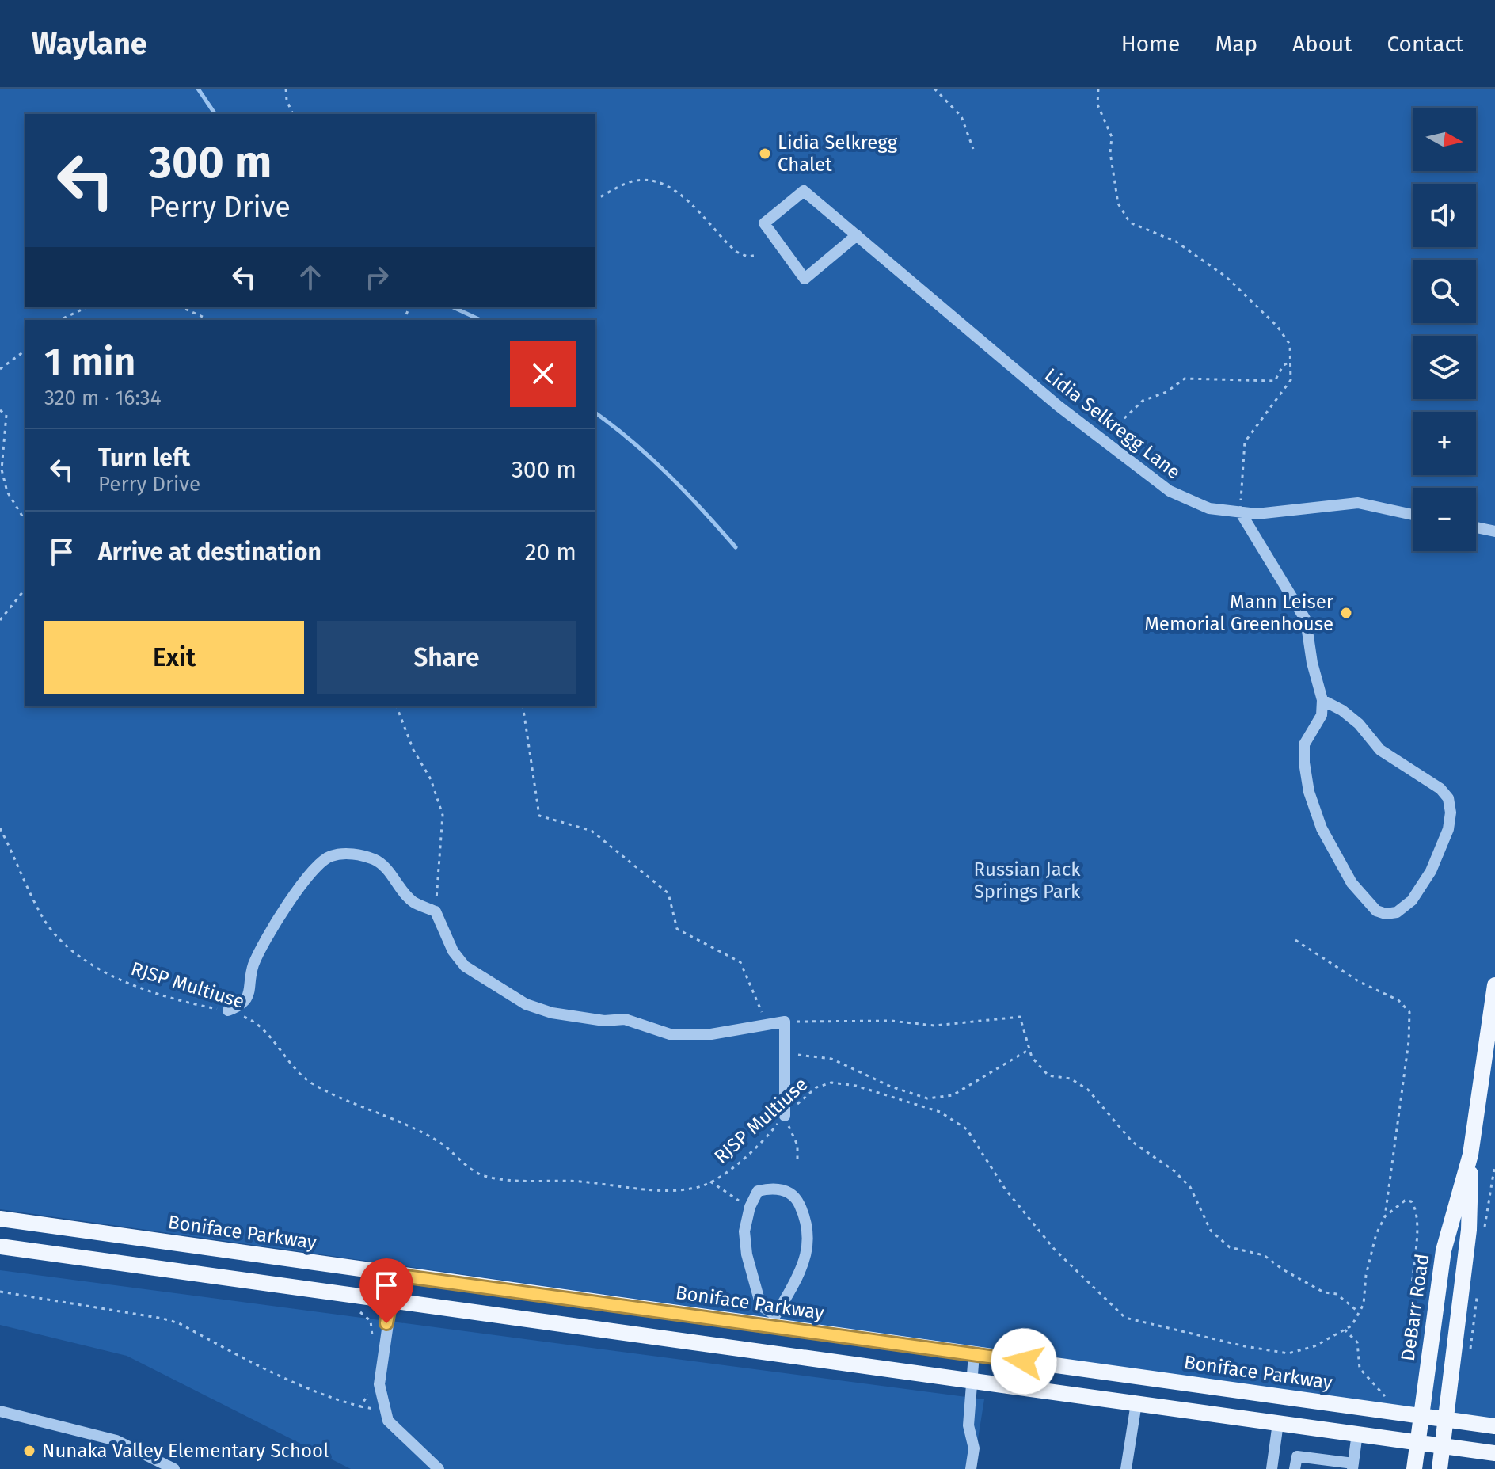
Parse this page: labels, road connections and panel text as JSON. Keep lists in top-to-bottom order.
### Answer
{
  "streets": {
    "main road": ["Boniface Parkway", "DeBarr Road"],
    "street": ["Lidia Selkregg Lane"],
    "path": ["RJSP Multiuse"]
  },
  "crossings": [
    ["Boniface Parkway", "DeBarr Road"]
  ],
  "parks": ["Russian Jack Springs Park"],
  "places": ["Lidia Selkregg Chalet", "Mann Leiser Memorial Greenhouse", "Nunaka Valley Elementary School"],
  "north": "right",
  "page": {
    "header": "Waylane",
    "nav": [
      "Home",
      "Map",
      "About",
      "Contact"
    ],
    "map_buttons": ["+", "−"],
    "turn": ["300 m", "Perry Drive"],
    "heading": ["1 min", "320 m · 16:34"],
    "list": [
      {
        "name": "Turn left",
        "note": "Perry Drive",
        "value": "300 m"
      },
      {
        "name": "Arrive at destination",
        "value": "20 m"
      }
    ],
    "buttons": ["Exit", "Share"]
  }
}
